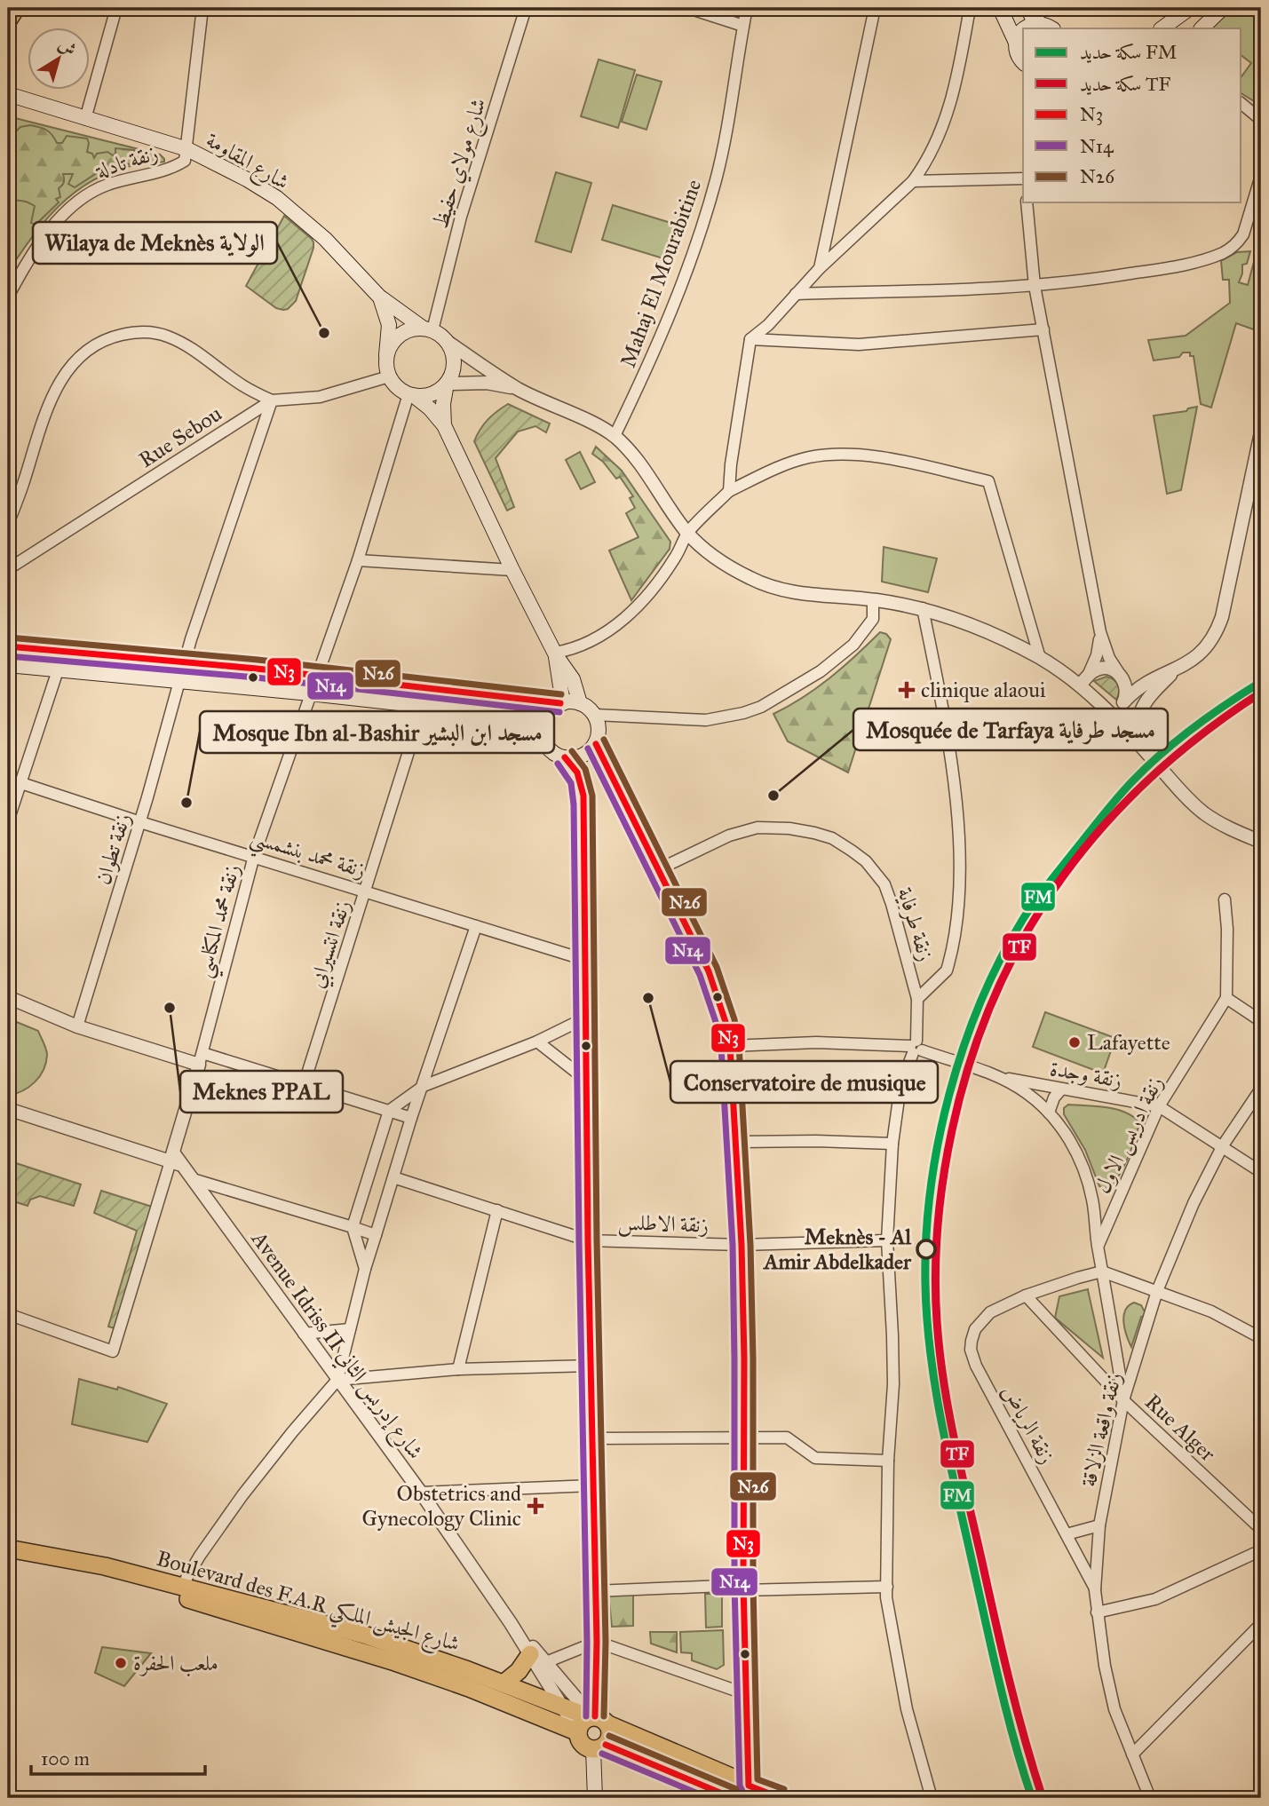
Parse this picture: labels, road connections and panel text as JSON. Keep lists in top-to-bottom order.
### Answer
{
  "streets": {
    "main road": ["شارع المقاومة", "Boulevard des F.A.R شارع الجيش الملكي"],
    "street": [
      "زنقة تادلة",
      "شارع مولاي حفيظ",
      "Mahaj El Mourabitine",
      "Rue Sebou",
      "زنقة تطوان",
      "زنقة محمد بنشمسي",
      "زنقة محمد المكناسي",
      "زنقة طرفاية",
      "زنقة انتسيرابي",
      "زنقة وجدة",
      "زنقة ادريس الاول",
      "زنقة الاطلس",
      "Avenue Idriss II شارع إدريس الثاني",
      "زنقة الرياض",
      "Rue Alger",
      "زنقة واقعة الزلاقة"
    ]
  },
  "crossings": [
    ["شارع المقاومة", "زنقة تادلة"],
    ["شارع المقاومة", "شارع مولاي حفيظ"],
    ["شارع المقاومة", "Rue Sebou"],
    ["شارع المقاومة", "زنقة محمد المكناسي"],
    ["شارع مولاي حفيظ", "Rue Sebou"],
    ["شارع مولاي حفيظ", "زنقة محمد المكناسي"],
    ["Rue Sebou", "زنقة تطوان"],
    ["Rue Sebou", "زنقة محمد المكناسي"],
    ["زنقة تطوان", "زنقة محمد بنشمسي"],
    ["زنقة محمد بنشمسي", "زنقة محمد المكناسي"],
    ["زنقة محمد بنشمسي", "زنقة انتسيرابي"],
    ["زنقة طرفاية", "زنقة الاطلس"],
    ["زنقة وجدة", "زنقة ادريس الاول"],
    ["زنقة وجدة", "زنقة واقعة الزلاقة"],
    ["Avenue Idriss II شارع إدريس الثاني", "Boulevard des F.A.R شارع الجيش الملكي"],
    ["زنقة الرياض", "Rue Alger"],
    ["زنقة الرياض", "زنقة واقعة الزلاقة"],
    ["Rue Alger", "زنقة واقعة الزلاقة"]
  ],
  "places": {
    "other": [
      "Wilaya de Meknès الولاية",
      "Mosquée de Tarfaya مسجد طرفاية",
      "Mosque Ibn al-Bashir مسجد ابن البشير",
      "Conservatoire de musique",
      "Meknes PPAL",
      "Lafayette",
      "Meknès - Al Amir Abdelkader",
      "ملعب الحفرة"
    ],
    "health": ["clinique alaoui", "Obstetrics and Gynecology Clinic"]
  },
  "lines": [
    "transit line N26",
    "transit line N3",
    "transit line N14",
    "rail line FM",
    "rail line TF"
  ],
  "legend": [
    "سكة حديد FM",
    "سكة حديد TF",
    "N3",
    "N14",
    "N26"
  ],
  "scale_bar": "100 m",
  "north": "top right"
}
